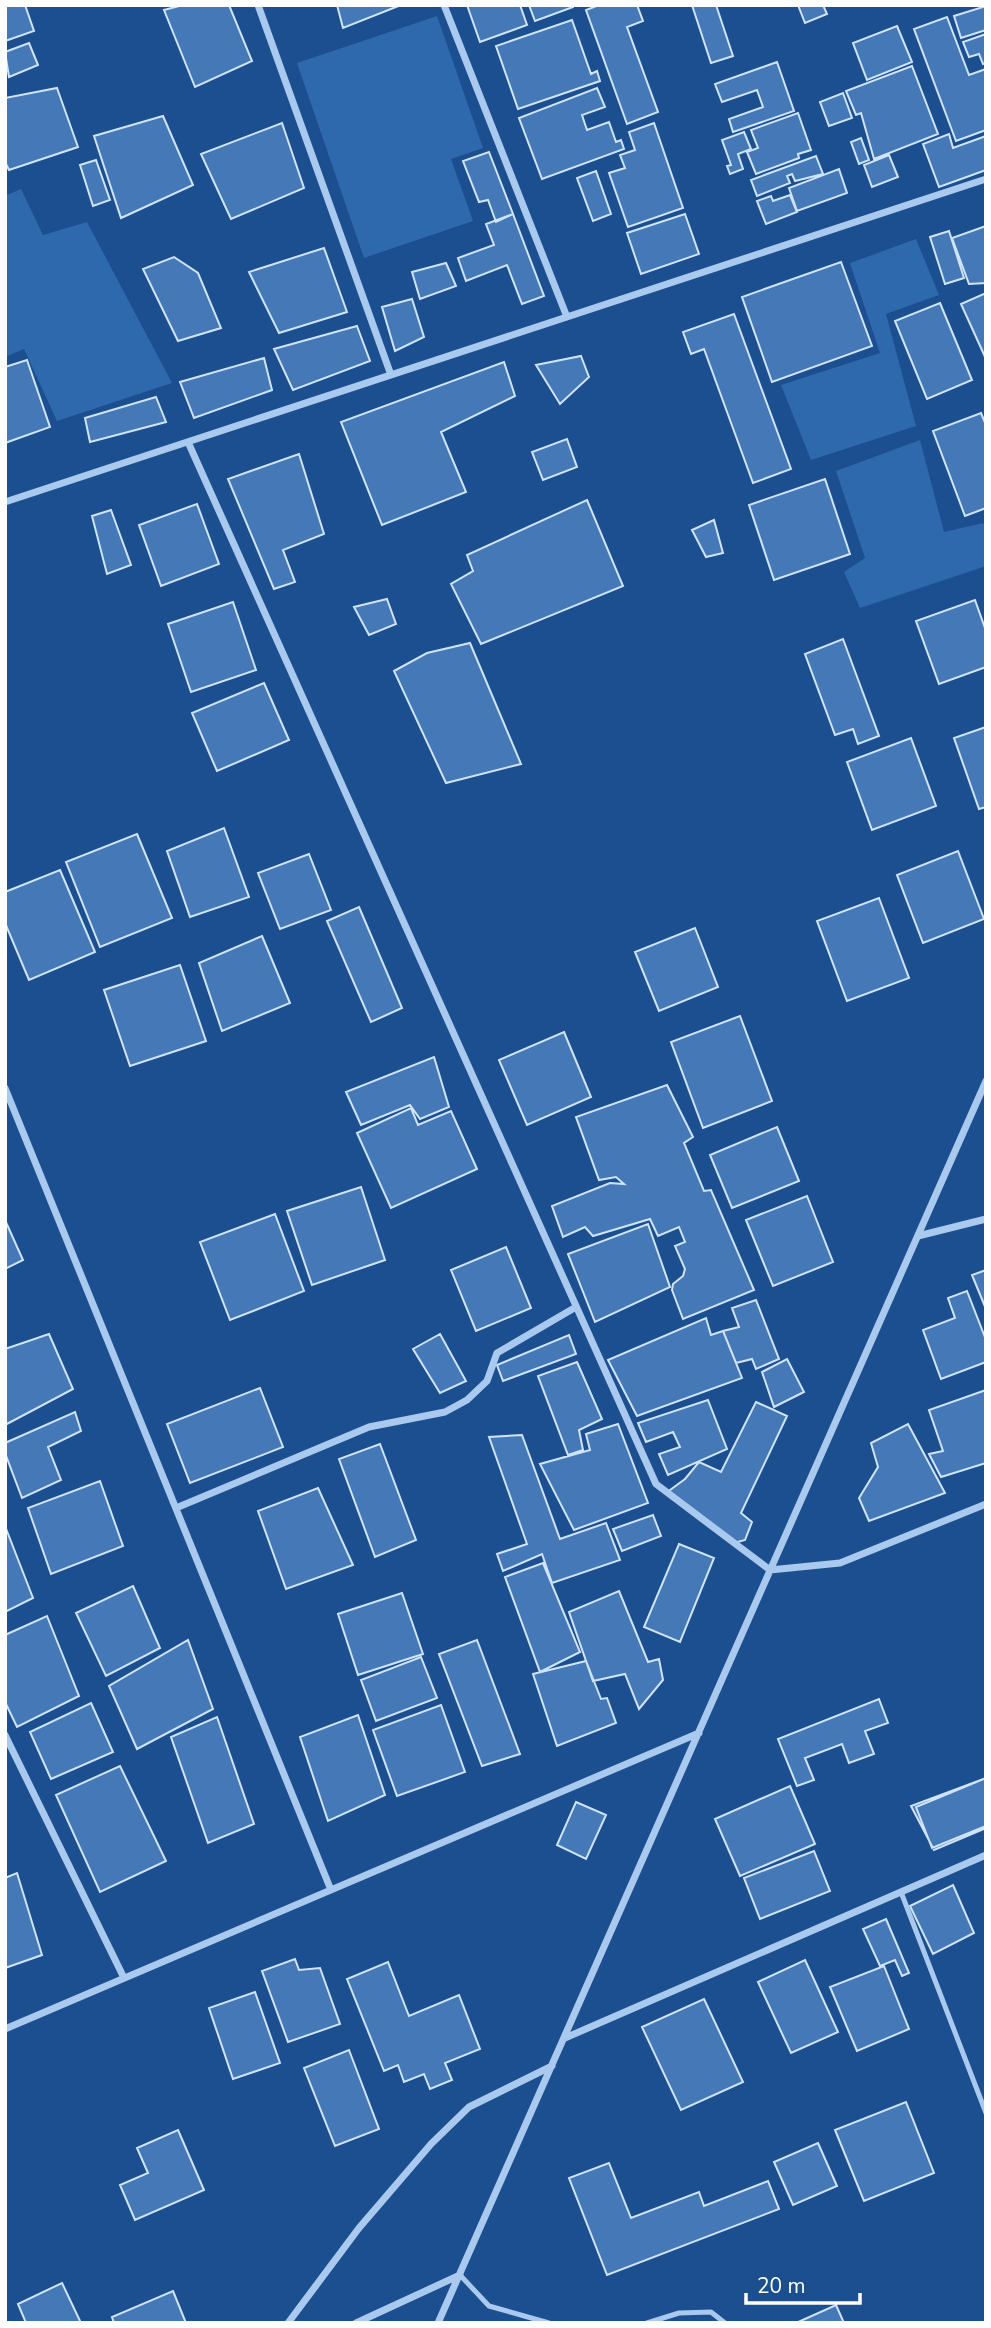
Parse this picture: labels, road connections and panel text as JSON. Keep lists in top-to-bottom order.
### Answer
{
  "scale_bar": "20 m"
}
